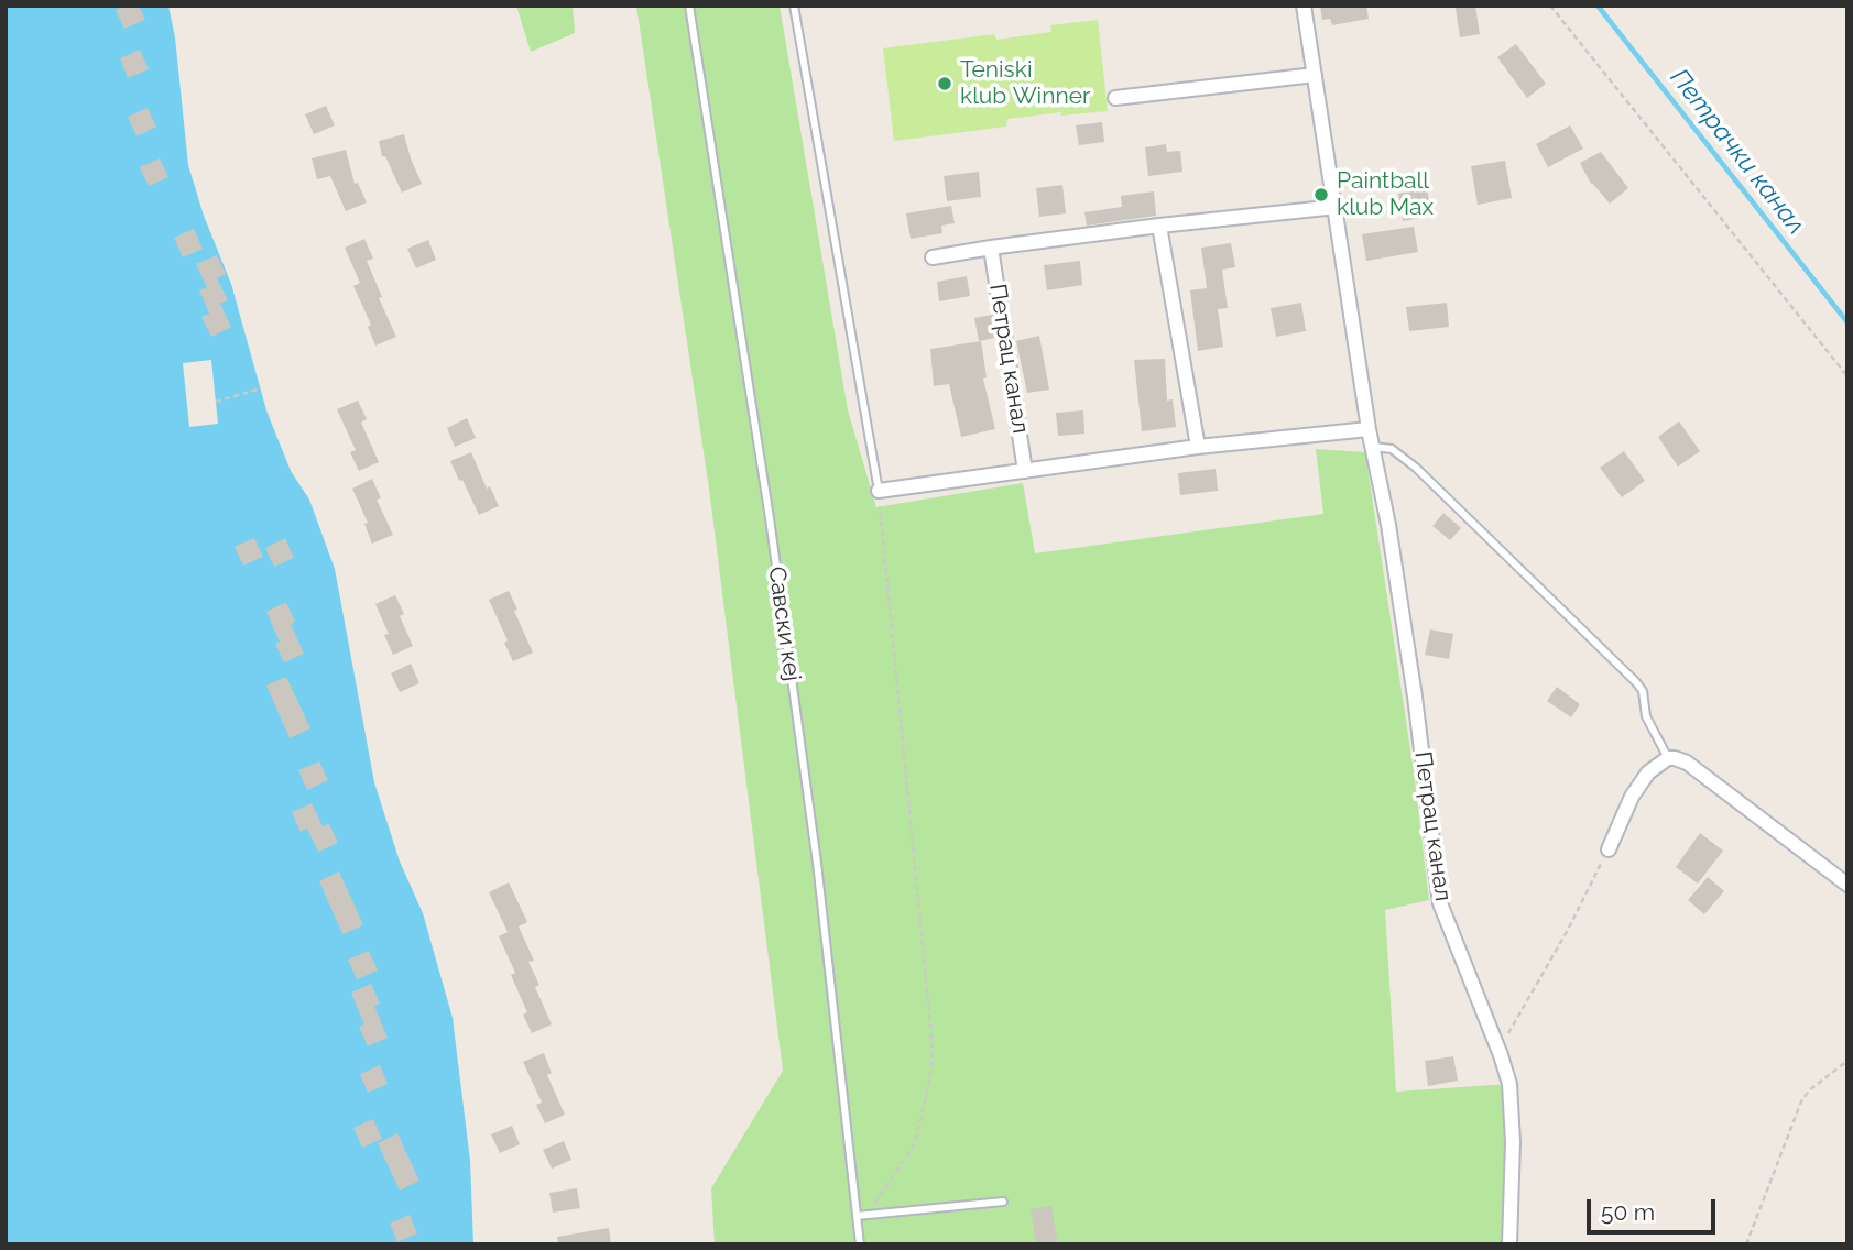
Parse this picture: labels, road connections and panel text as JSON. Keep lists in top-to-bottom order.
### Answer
{
  "streets": {
    "street": ["Петрац канал"],
    "lane": ["Савски кеј"]
  },
  "water": ["Петрачки канал"],
  "places": ["Teniski klub Winner", "Paintball klub Max"],
  "scale_bar": "50 m"
}
